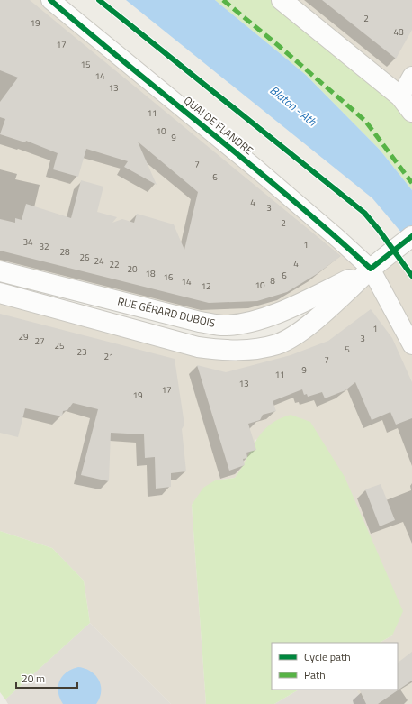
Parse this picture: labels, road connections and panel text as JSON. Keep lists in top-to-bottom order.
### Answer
{
  "streets": {
    "street": ["QUAI DE FLANDRE", "RUE GÉRARD DUBOIS"]
  },
  "crossings": [
    ["QUAI DE FLANDRE", "RUE GÉRARD DUBOIS"]
  ],
  "water": ["Blaton - Ath"],
  "house_numbers": [
    "2",
    "19",
    "48",
    "17",
    "15",
    "14",
    "13",
    "11",
    "10",
    "9",
    "7",
    "6",
    "4",
    "3",
    "2",
    "34",
    "1",
    "32",
    "28",
    "26",
    "24",
    "4",
    "22",
    "20",
    "18",
    "6",
    "16",
    "8",
    "14",
    "10",
    "12",
    "1",
    "29",
    "3",
    "27",
    "25",
    "5",
    "23",
    "21",
    "7",
    "9",
    "11",
    "13",
    "17",
    "19"
  ],
  "legend": ["Cycle path", "Path"],
  "scale_bar": "20 m"
}
